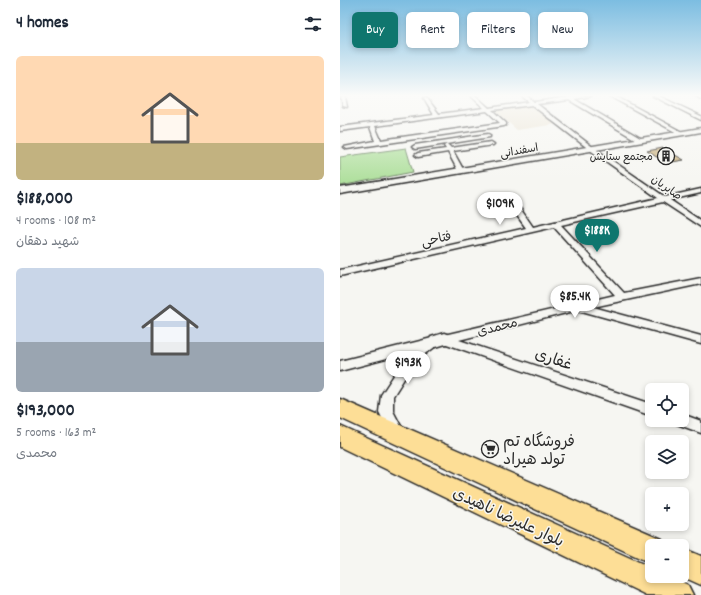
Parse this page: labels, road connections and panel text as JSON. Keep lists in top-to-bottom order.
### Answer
{
  "streets": {
    "main road": ["اسفندانی", "بلوار علیرضا ناهیدی"],
    "street": [
      "صابریان",
      "فتاحی",
      "محمدی",
      "غفاری"
    ]
  },
  "crossings": [
    ["اسفندانی", "صابریان"],
    ["صابریان", "فتاحی"],
    ["محمدی", "غفاری"]
  ],
  "places": {
    "building": ["مجتمع ستایش"],
    "supermarket": ["فروشگاه تم تولد هیراد"]
  },
  "page": {
    "heading": "4 homes",
    "chip": [
      "Buy",
      "Rent",
      "Filters",
      "New"
    ],
    "list": [
      {
        "name": "$188,000",
        "note": "4 rooms · 108 m² · شهید دهقان"
      },
      {
        "name": "$193,000",
        "note": "5 rooms · 163 m² · محمدی"
      }
    ],
    "price": [
      "$109K",
      "$188K",
      "$85.4K",
      "$193K"
    ],
    "map_buttons": ["+", "−"]
  }
}
